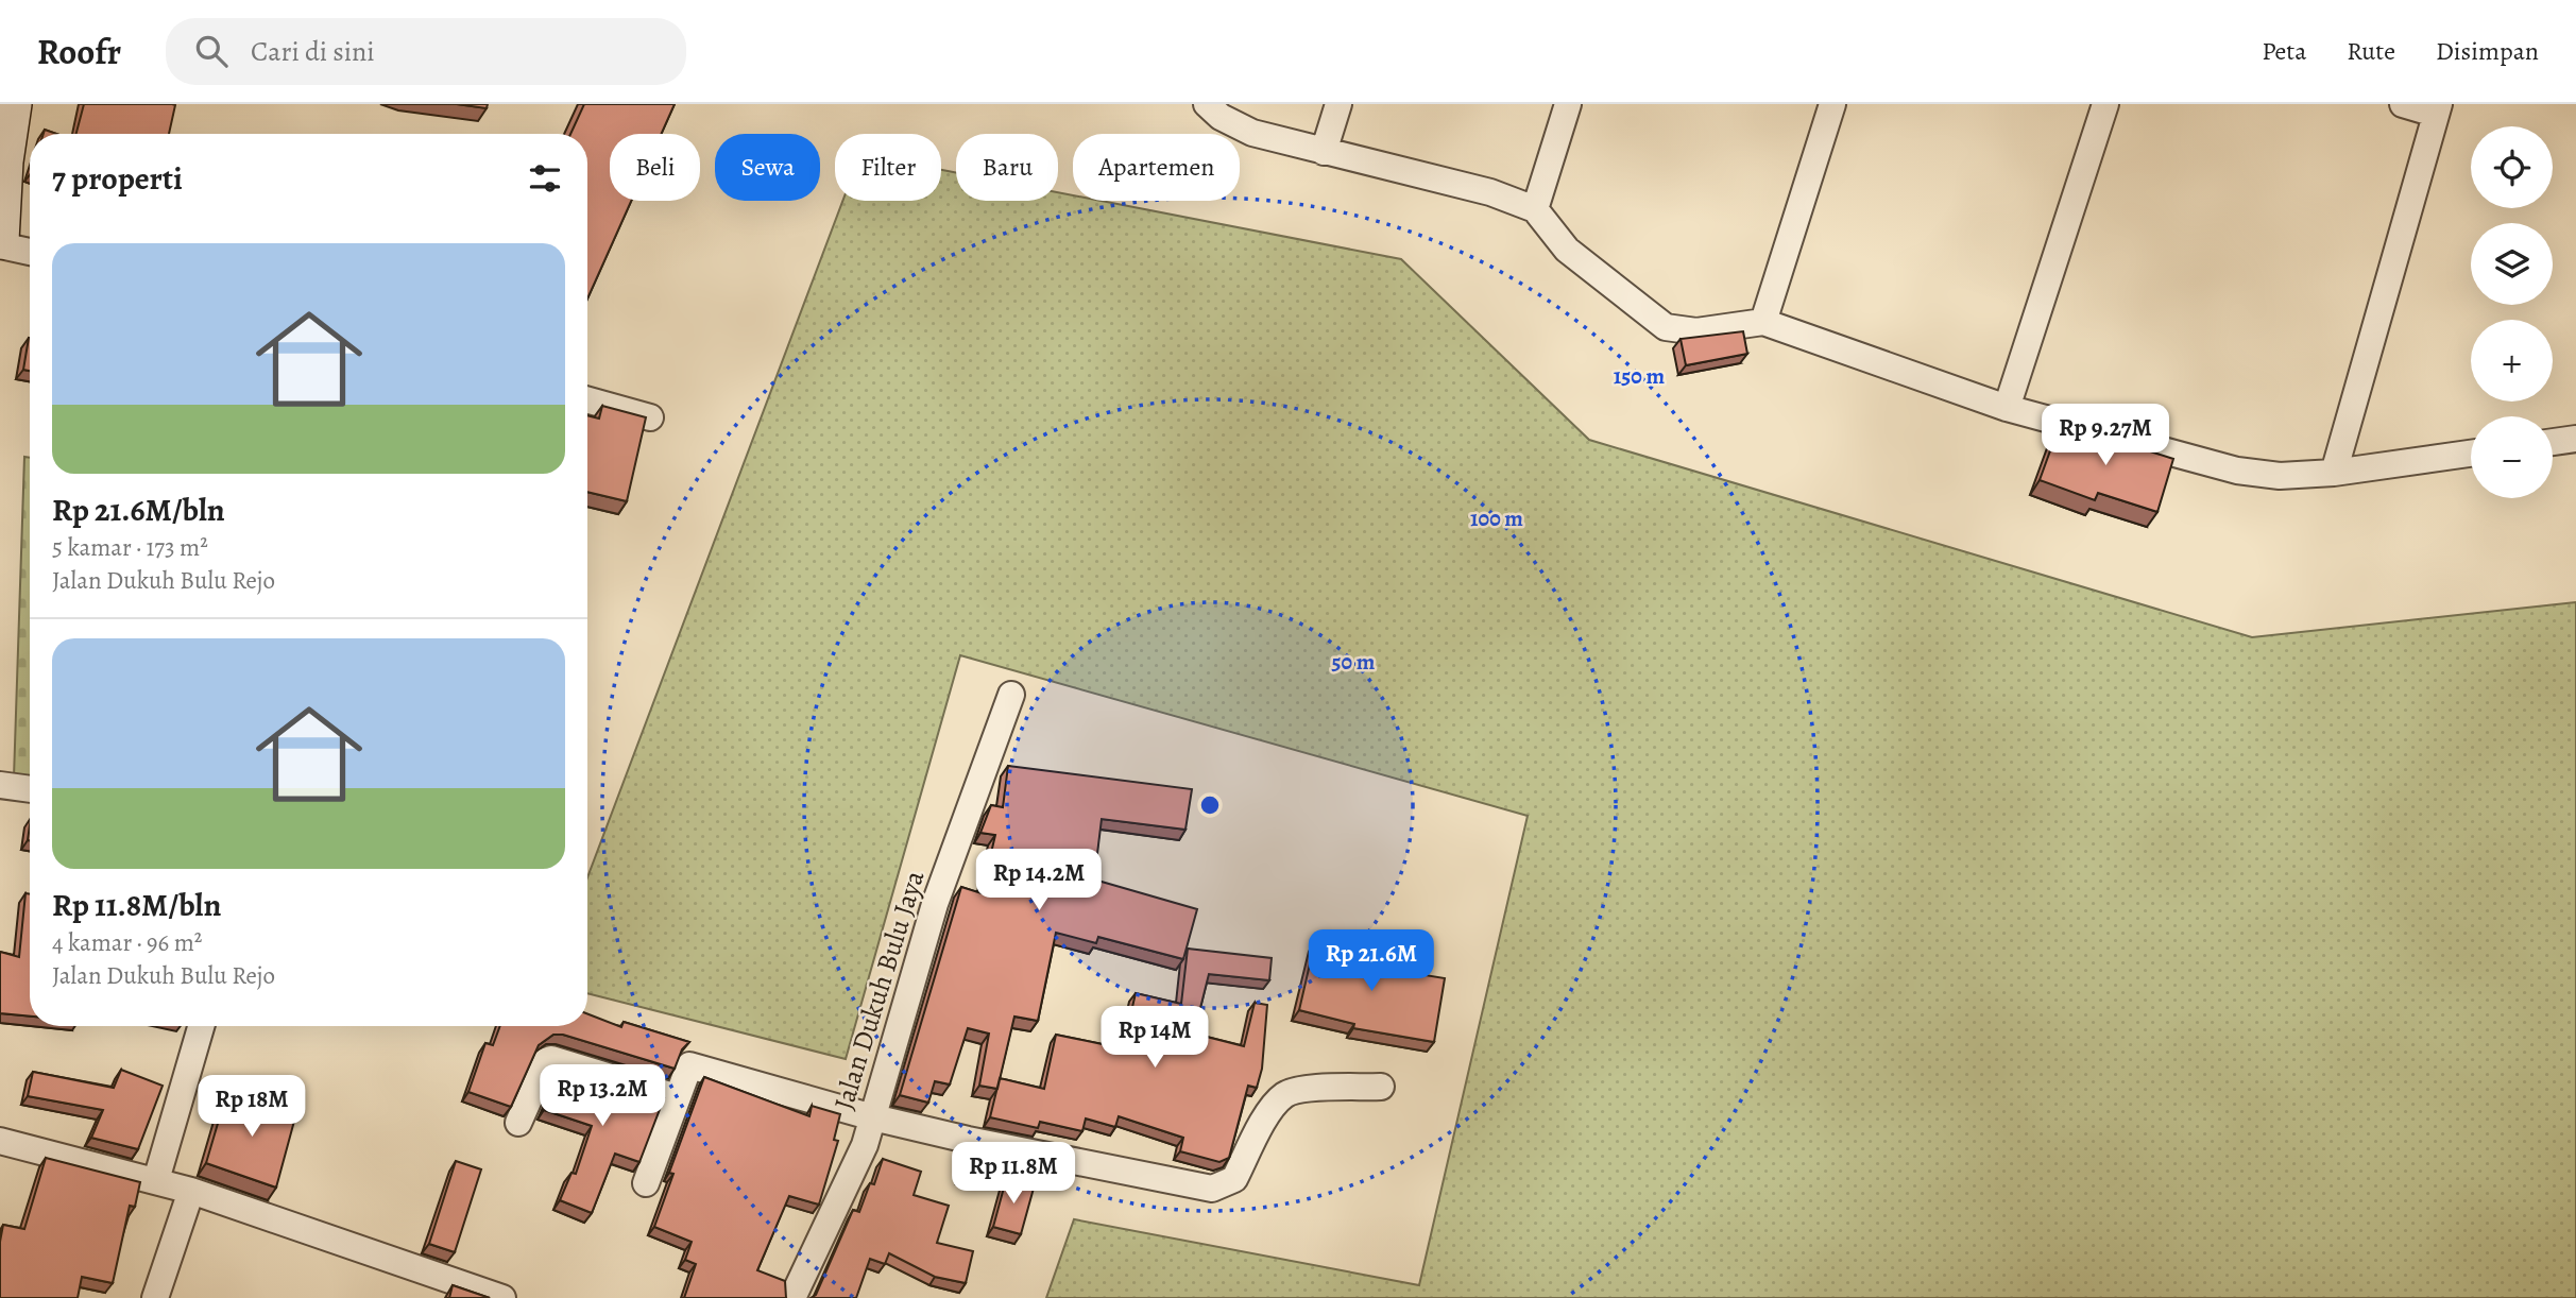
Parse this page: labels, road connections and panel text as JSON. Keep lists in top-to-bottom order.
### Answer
{
  "streets": {
    "street": ["Jalan Dukuh Bulu Jaya"]
  },
  "page": {
    "header": "Roofr",
    "search": "Cari di sini",
    "nav": ["Peta", "Rute", "Disimpan"],
    "map_buttons": ["+", "−"],
    "chip": [
      "Beli",
      "Sewa",
      "Filter",
      "Baru",
      "Apartemen"
    ],
    "heading": "7 properti",
    "list": [
      {
        "name": "Rp 21.6M/bln",
        "note": "5 kamar · 173 m² · Jalan Dukuh Bulu Rejo"
      },
      {
        "name": "Rp 11.8M/bln",
        "note": "4 kamar · 96 m² · Jalan Dukuh Bulu Rejo"
      }
    ],
    "price": [
      "Rp 9.27M",
      "Rp 14.2M",
      "Rp 21.6M",
      "Rp 14M",
      "Rp 13.2M",
      "Rp 18M",
      "Rp 11.8M"
    ]
  },
  "rings": ["150 m", "100 m", "50 m"]
}
